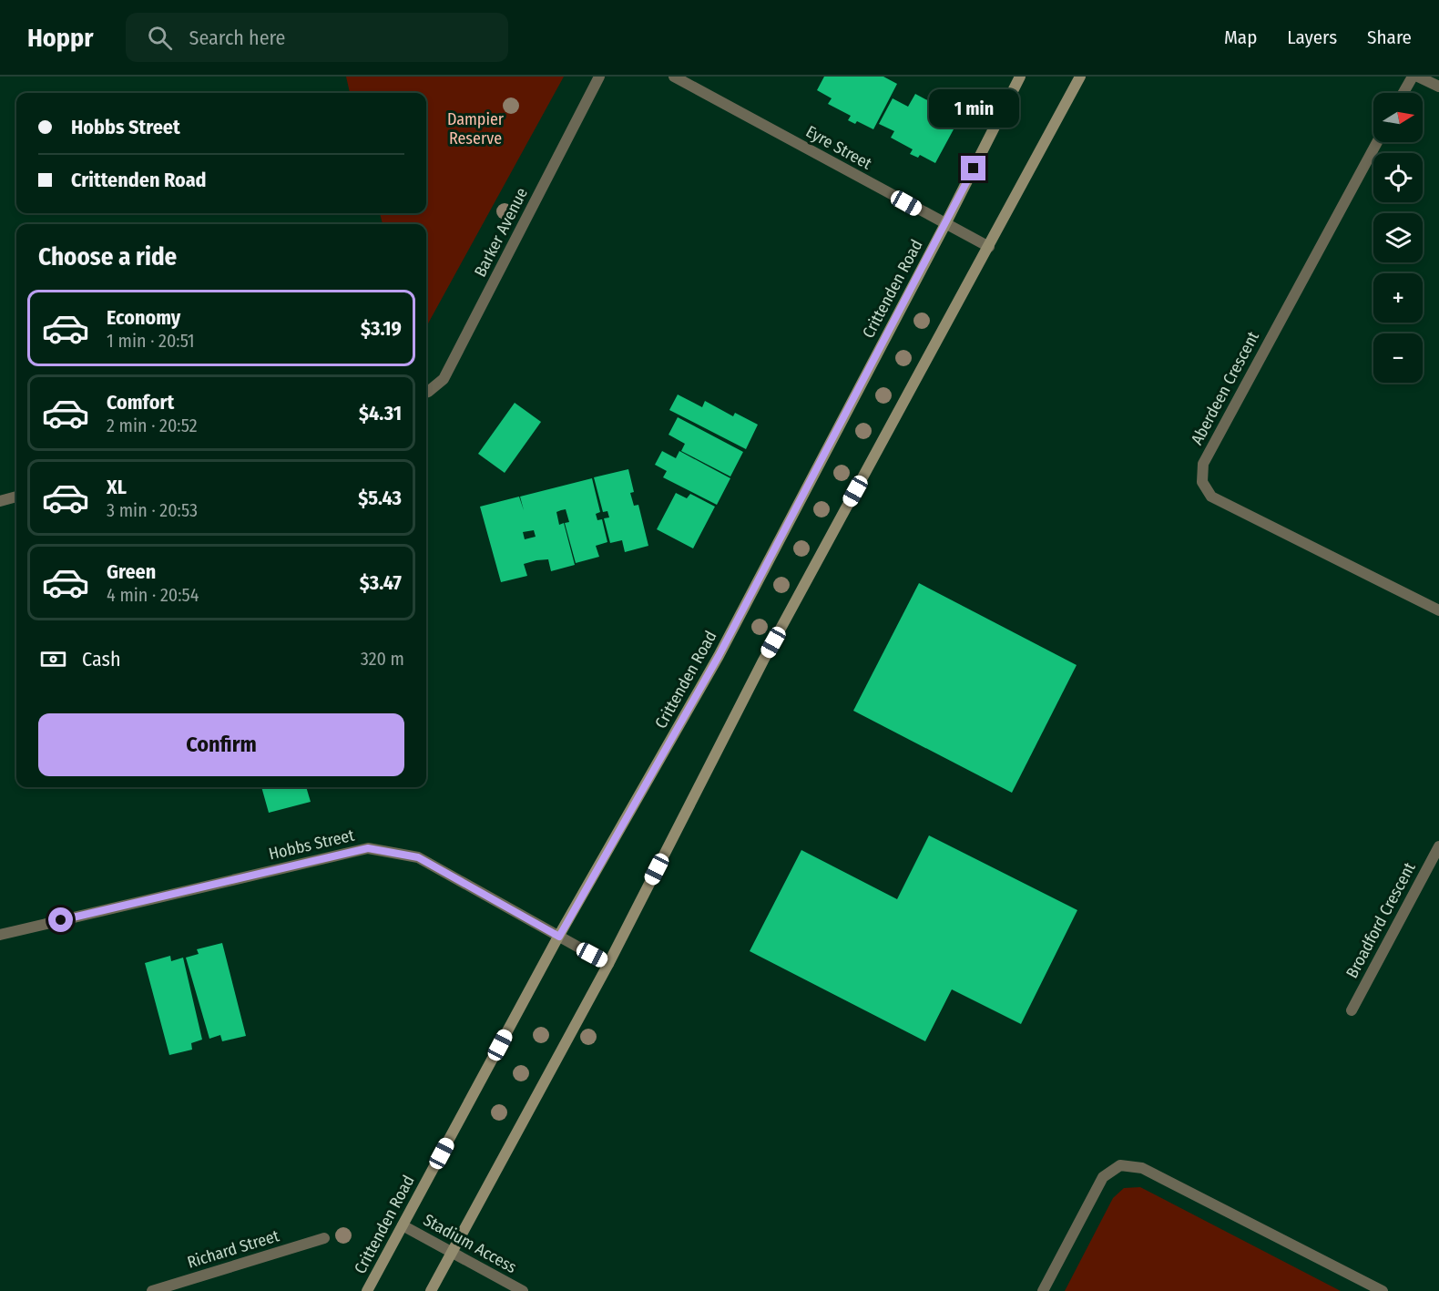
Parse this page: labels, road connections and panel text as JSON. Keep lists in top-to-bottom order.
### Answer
{
  "streets": {
    "main road": ["Crittenden Road"],
    "street": [
      "Eyre Street",
      "Barker Avenue",
      "Aberdeen Crescent",
      "Hobbs Street",
      "Broadford Crescent",
      "Stadium Access",
      "Richard Street"
    ]
  },
  "crossings": [
    ["Eyre Street", "Crittenden Road"],
    ["Crittenden Road", "Hobbs Street"],
    ["Crittenden Road", "Stadium Access"]
  ],
  "parks": ["Dampier Reserve"],
  "north": "right",
  "page": {
    "header": "Hoppr",
    "search": "Search here",
    "nav": ["Map", "Layers", "Share"],
    "bubble": "1 min",
    "map_buttons": ["+", "−"],
    "banner": ["Hobbs Street", "Crittenden Road"],
    "heading": "Choose a ride",
    "list": [
      {
        "name": "Economy",
        "note": "1 min · 20:51",
        "value": "$3.19"
      },
      {
        "name": "Comfort",
        "note": "2 min · 20:52",
        "value": "$4.31"
      },
      {
        "name": "XL",
        "note": "3 min · 20:53",
        "value": "$5.43"
      },
      {
        "name": "Green",
        "note": "4 min · 20:54",
        "value": "$3.47"
      }
    ],
    "pay": ["Cash", "320 m"],
    "buttons": "Confirm"
  }
}
